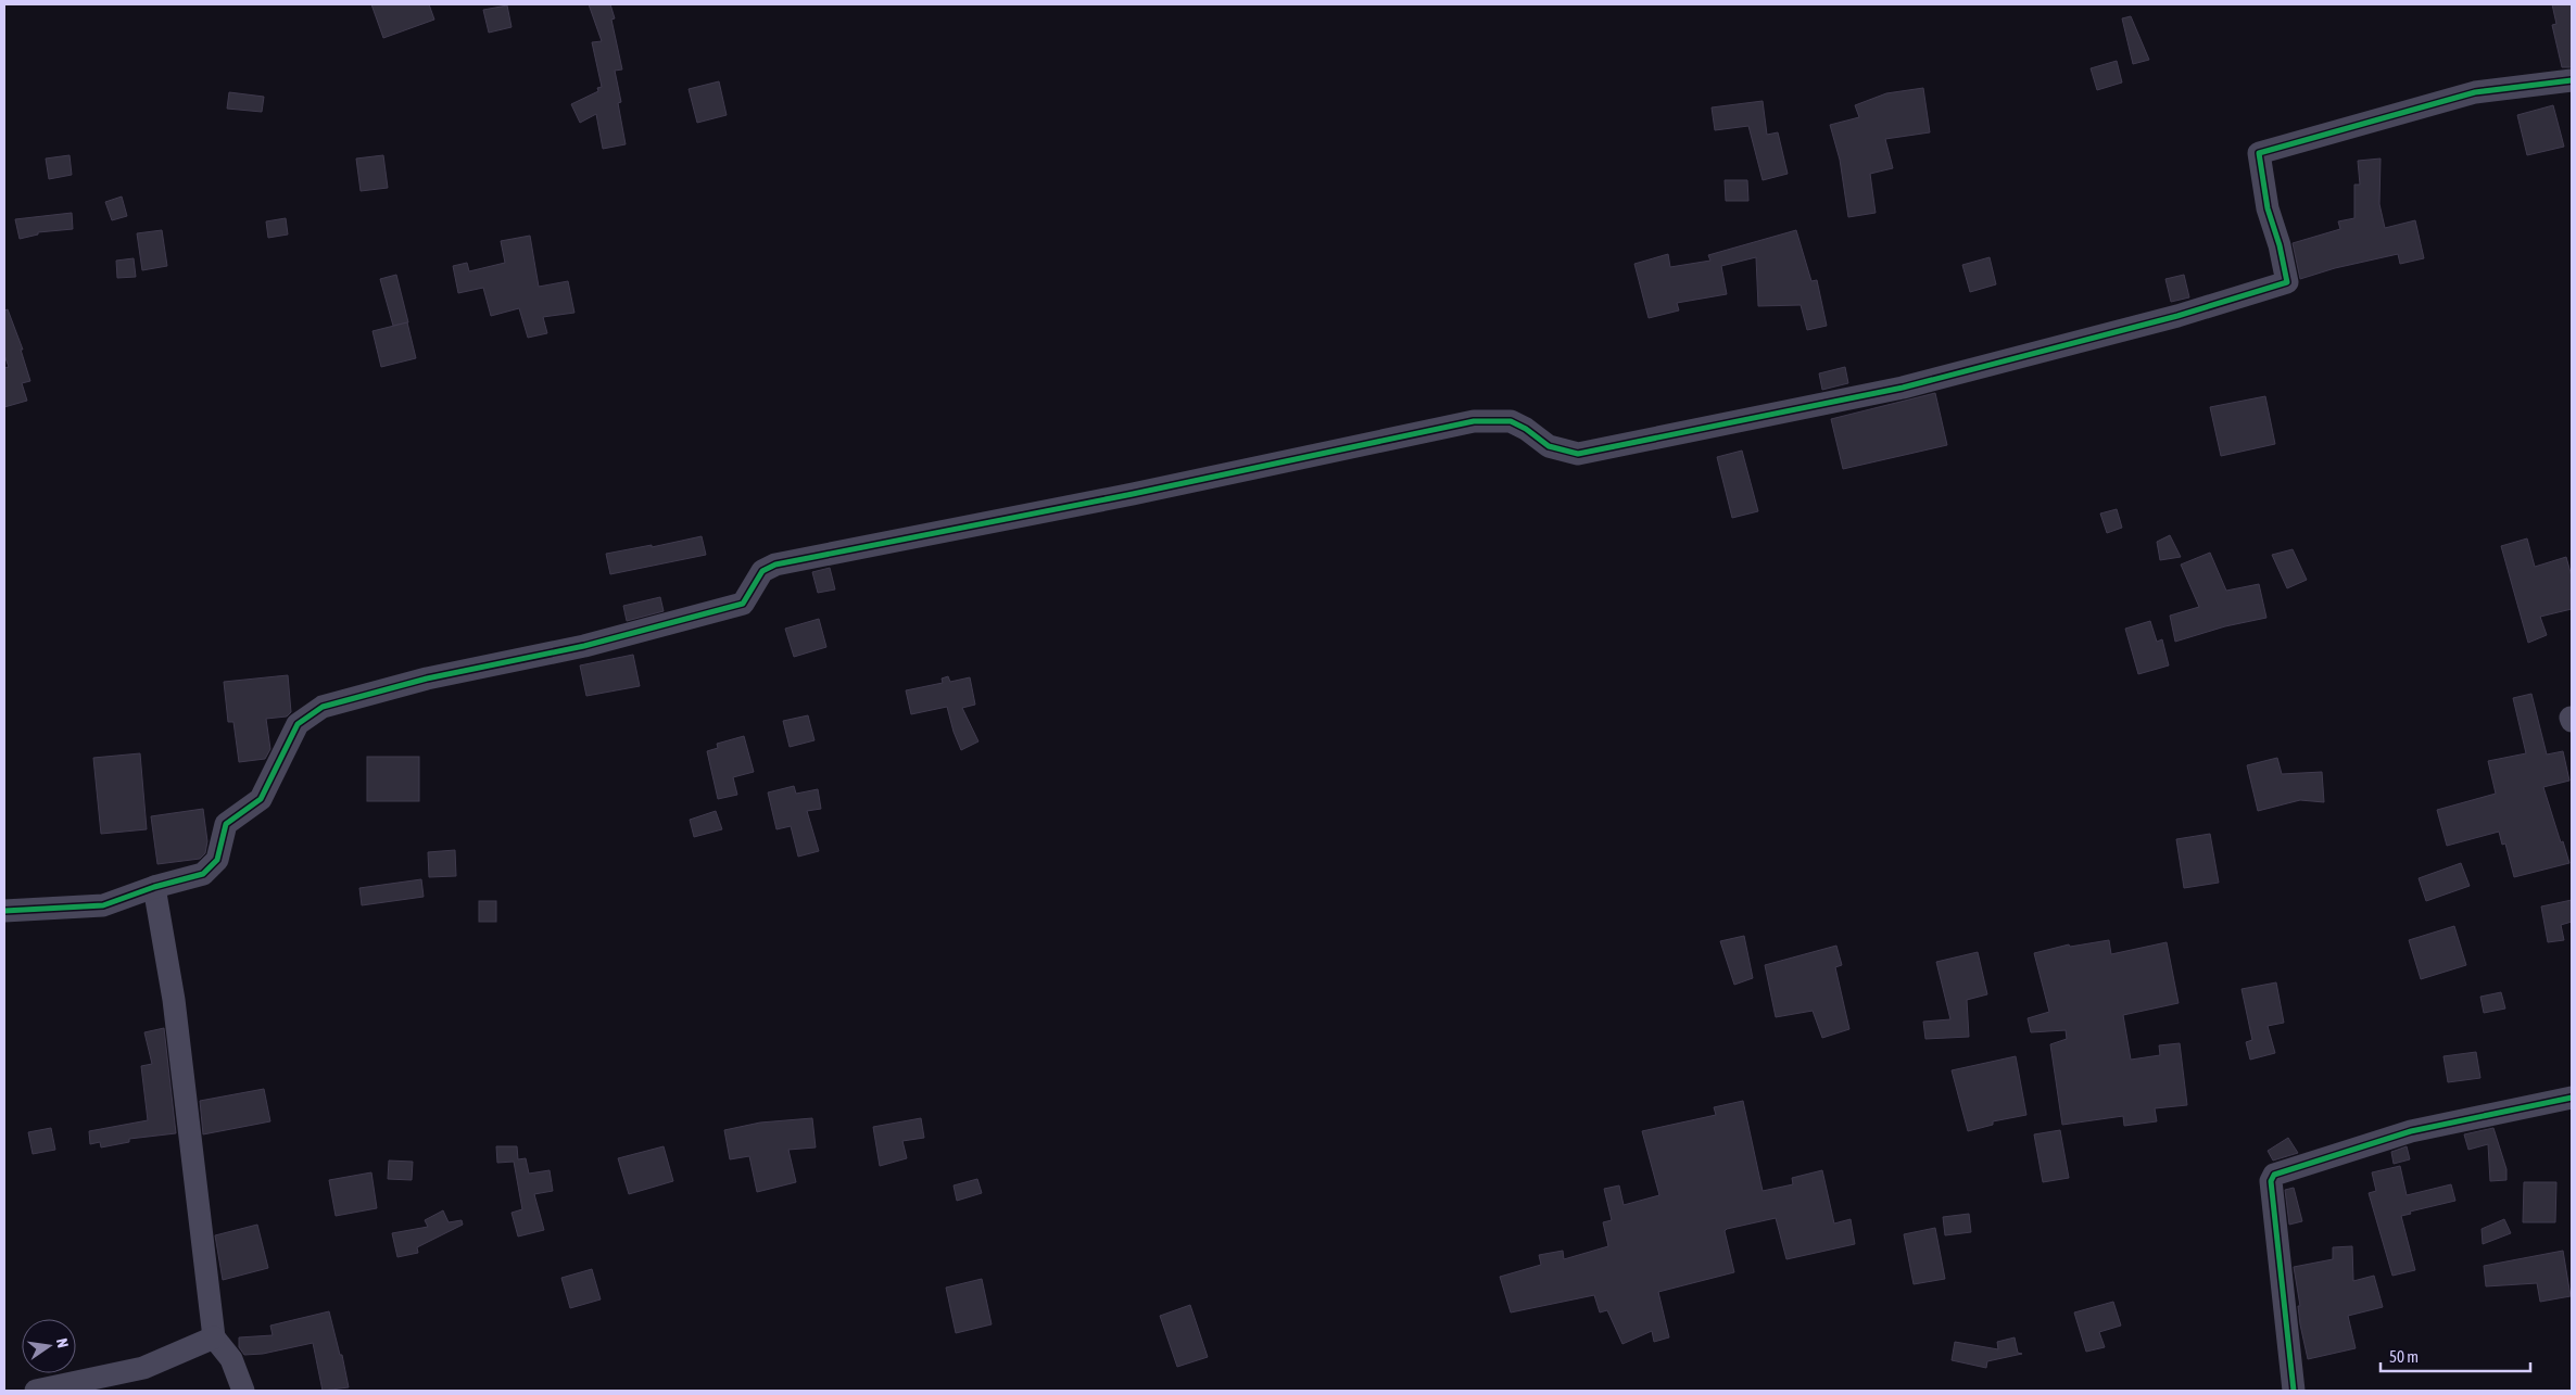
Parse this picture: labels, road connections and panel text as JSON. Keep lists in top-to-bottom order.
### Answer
{
  "scale_bar": "50 m",
  "north": "right"
}
